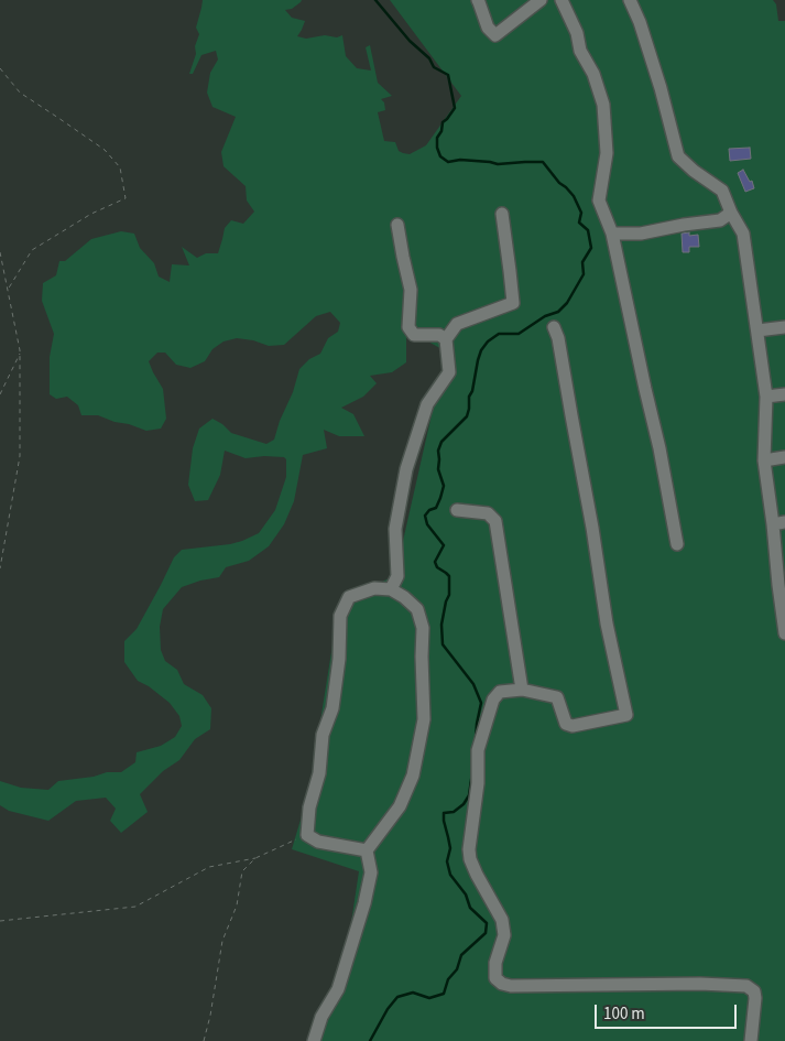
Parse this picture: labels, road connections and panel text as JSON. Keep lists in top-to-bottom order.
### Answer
{
  "scale_bar": "100 m"
}
